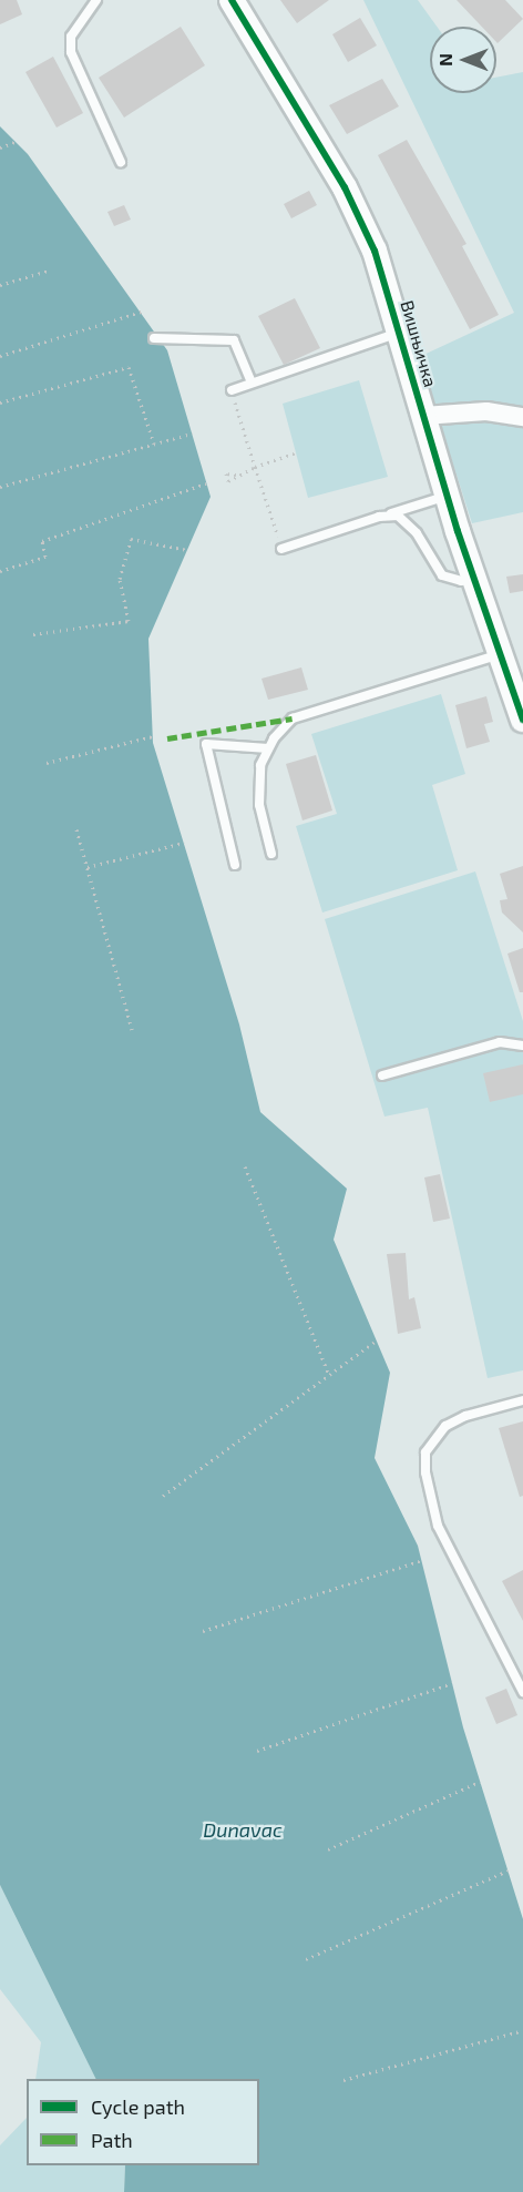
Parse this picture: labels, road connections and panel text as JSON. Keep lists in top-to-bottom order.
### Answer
{
  "streets": {
    "street": ["Вишњичка"]
  },
  "water": ["Dunavac"],
  "legend": ["Cycle path", "Path"],
  "north": "left"
}
